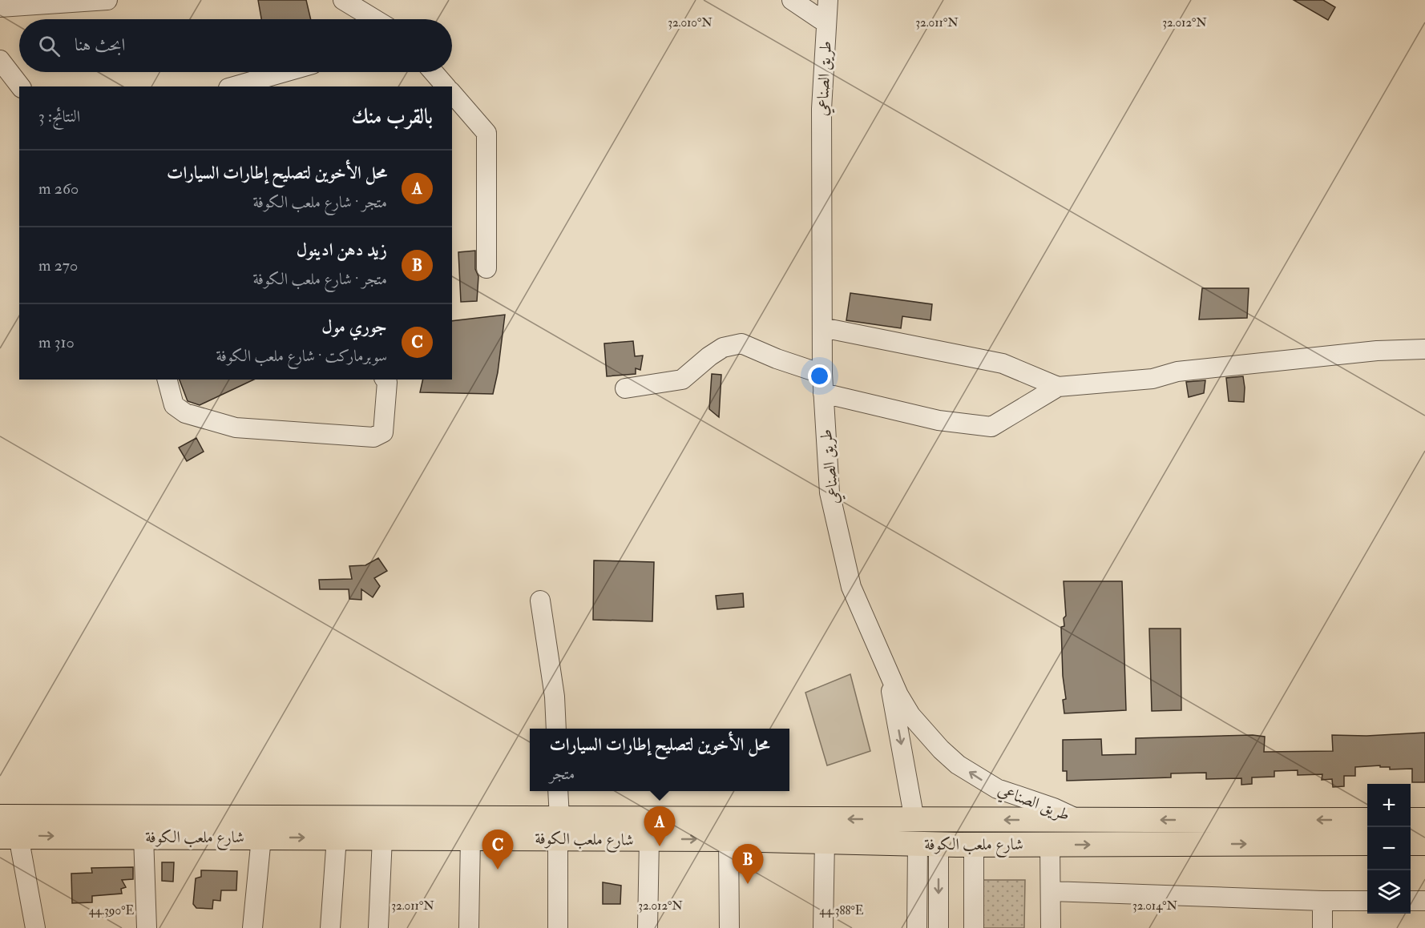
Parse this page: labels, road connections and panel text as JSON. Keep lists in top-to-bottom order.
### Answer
{
  "streets": {
    "main road": ["شارع ملعب الكوفة"],
    "street": ["طريق الصناعي"]
  },
  "crossings": [
    ["طريق الصناعي", "شارع ملعب الكوفة"]
  ],
  "page": {
    "search": "ابحث هنا",
    "heading": ["بالقرب منك", "النتائج: 3"],
    "list": [
      {
        "mark": "A",
        "name": "محل الأخوين لتصليح إطارات السيارات",
        "note": "متجر · شارع ملعب الكوفة",
        "value": "260 m"
      },
      {
        "mark": "B",
        "name": "زيد دهن ادينول",
        "note": "متجر · شارع ملعب الكوفة",
        "value": "270 m"
      },
      {
        "mark": "C",
        "name": "جوري مول",
        "note": "سوبرماركت · شارع ملعب الكوفة",
        "value": "310 m"
      }
    ],
    "popup": ["محل الأخوين لتصليح إطارات السيارات", "متجر"],
    "map_buttons": ["+", "−"],
    "pins": ["A", "C", "B"]
  },
  "coordinates": [
    "32.010°N",
    "32.011°N",
    "32.012°N",
    "32.014°N",
    "44.390°E",
    "44.388°E"
  ]
}
